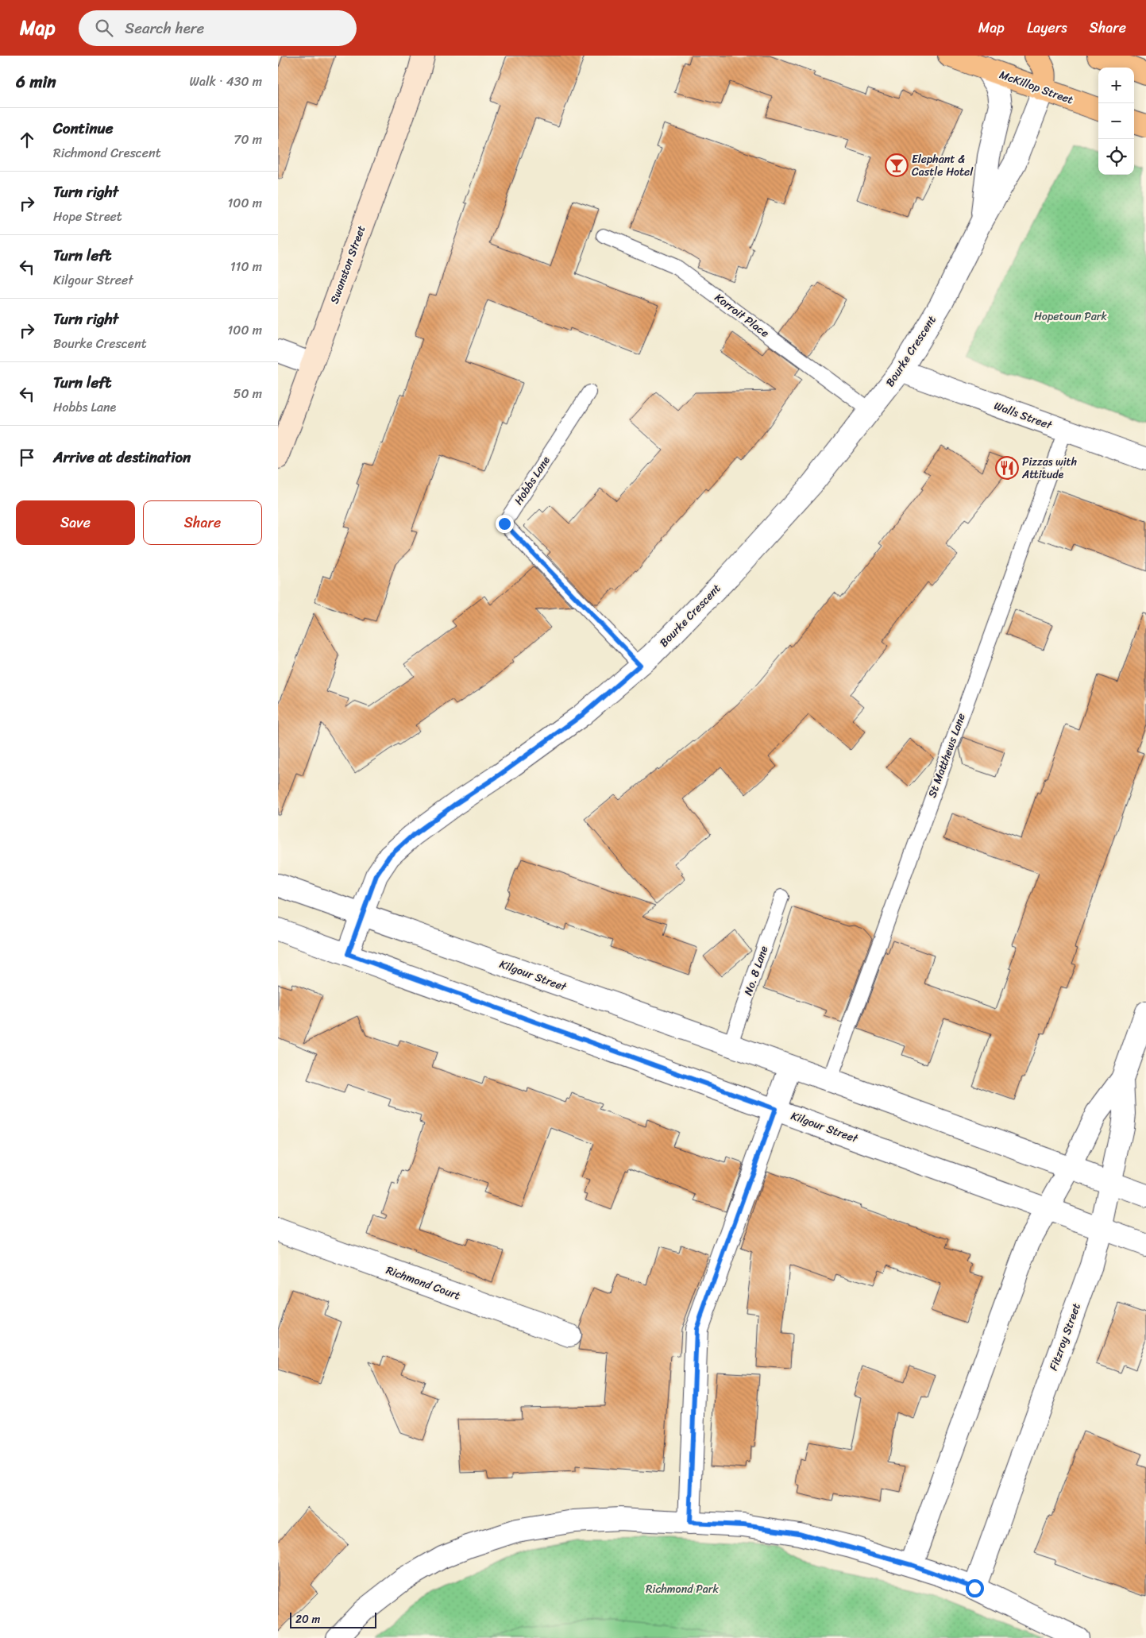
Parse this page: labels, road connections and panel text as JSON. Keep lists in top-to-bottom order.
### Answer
{
  "streets": {
    "highway": ["McKillop Street"],
    "street": [
      "Swanston Street",
      "Bourke Crescent",
      "Walls Street",
      "Kilgour Street",
      "Richmond Court",
      "Fitzroy Street"
    ],
    "lane": [
      "Korroit Place",
      "Hobbs Lane",
      "St Matthews Lane",
      "No. 8 Lane"
    ]
  },
  "crossings": [
    ["McKillop Street", "Bourke Crescent"],
    ["Korroit Place", "Bourke Crescent"],
    ["Bourke Crescent", "Walls Street"],
    ["Bourke Crescent", "Hobbs Lane"],
    ["Bourke Crescent", "Kilgour Street"],
    ["Walls Street", "St Matthews Lane"],
    ["St Matthews Lane", "Kilgour Street"],
    ["No. 8 Lane", "Kilgour Street"],
    ["Kilgour Street", "Fitzroy Street"]
  ],
  "parks": ["Hopetoun Park", "Richmond Park"],
  "places": {
    "bar": ["Elephant & Castle Hotel"],
    "restaurant": ["Pizzas with Attitude"]
  },
  "scale_bar": "20 m",
  "page": {
    "header": "Map",
    "search": "Search here",
    "nav": ["Map", "Layers", "Share"],
    "heading": ["6 min", "Walk · 430 m"],
    "map_buttons": ["+", "−"],
    "list": [
      ["Continue", "Richmond Crescent", "70 m"],
      ["Turn right", "Hope Street", "100 m"],
      ["Turn left", "Kilgour Street", "110 m"],
      ["Turn right", "Bourke Crescent", "100 m"],
      ["Turn left", "Hobbs Lane", "50 m"],
      "Arrive at destination"
    ],
    "buttons": ["Save", "Share"],
    "scale": "20 m"
  }
}
